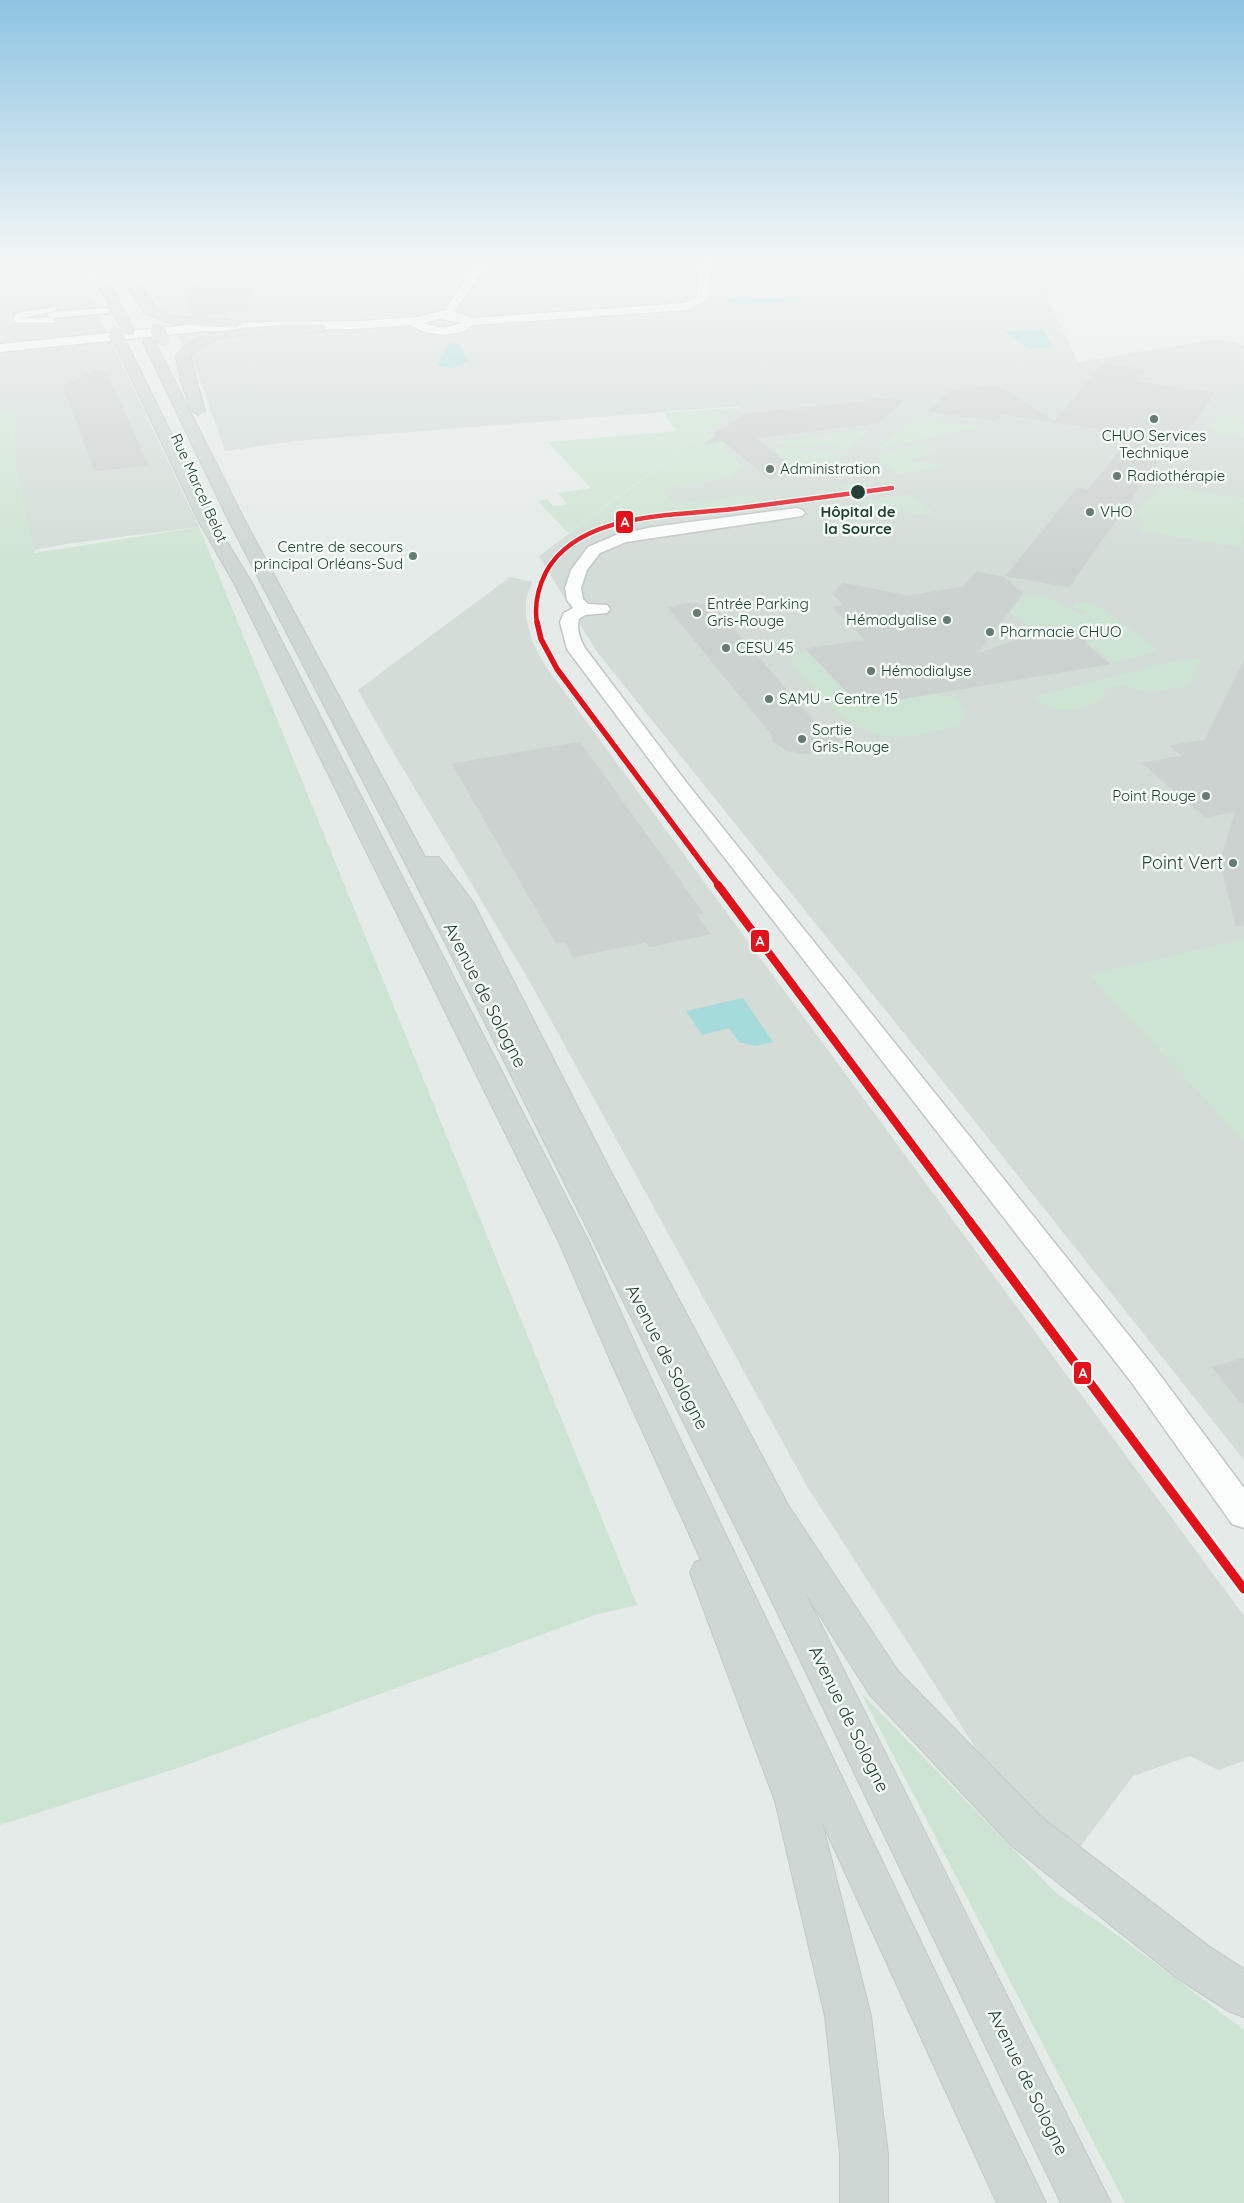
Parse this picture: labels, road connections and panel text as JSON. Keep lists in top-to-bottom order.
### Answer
{
  "streets": {
    "main road": ["Rue Marcel Belot", "Avenue de Sologne"]
  },
  "crossings": [
    ["Rue Marcel Belot", "Avenue de Sologne"]
  ],
  "places": [
    "CHUO Services Technique",
    "Administration",
    "Radiothérapie",
    "Hôpital de la Source",
    "VHO",
    "Centre de secours principal Orléans-Sud",
    "Entrée Parking Gris-Rouge",
    "Hémodyalise",
    "Pharmacie CHUO",
    "CESU 45",
    "Hémodialyse",
    "SAMU - Centre 15",
    "Sortie Gris-Rouge",
    "Point Rouge",
    "Point Vert"
  ],
  "lines": ["transit line A"]
}
